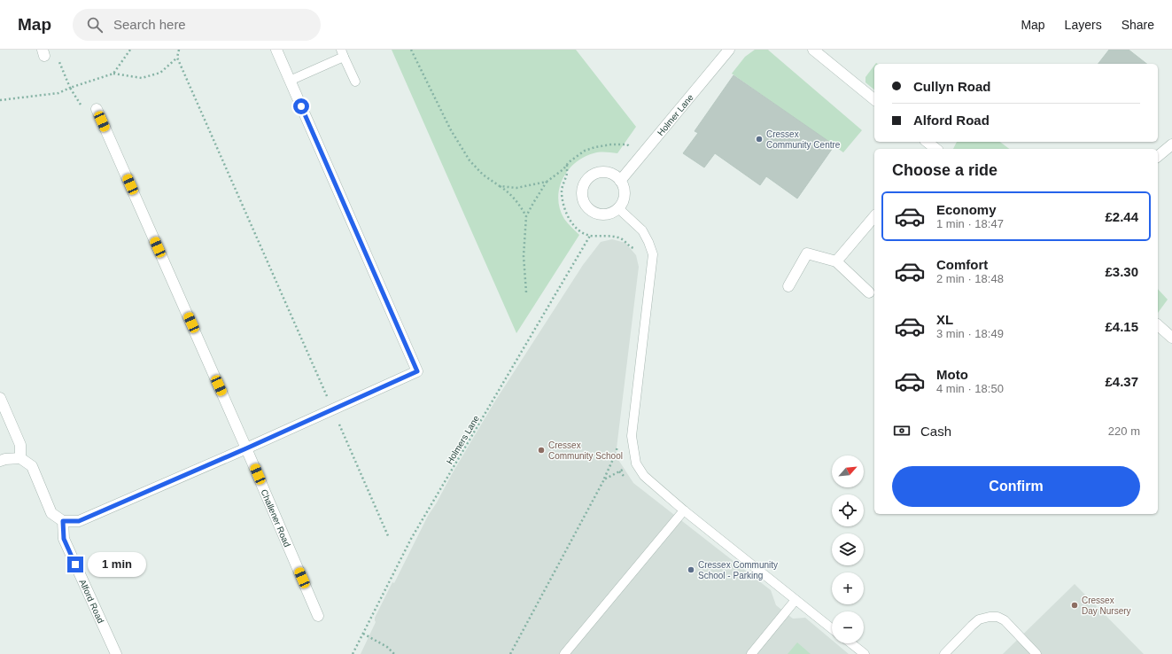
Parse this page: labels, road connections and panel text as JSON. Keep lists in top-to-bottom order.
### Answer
{
  "streets": {
    "street": ["Holmer Lane", "Challener Road", "Alford Road"],
    "path": ["Holmers Lane"]
  },
  "places": [
    "Cressex Community Centre",
    "Cressex Community School",
    "Cressex Community School - Parking",
    "Cressex Day Nursery"
  ],
  "north": "top right",
  "page": {
    "header": "Map",
    "search": "Search here",
    "nav": ["Map", "Layers", "Share"],
    "banner": ["Cullyn Road", "Alford Road"],
    "heading": "Choose a ride",
    "list": [
      {
        "name": "Economy",
        "note": "1 min · 18:47",
        "value": "£2.44"
      },
      {
        "name": "Comfort",
        "note": "2 min · 18:48",
        "value": "£3.30"
      },
      {
        "name": "XL",
        "note": "3 min · 18:49",
        "value": "£4.15"
      },
      {
        "name": "Moto",
        "note": "4 min · 18:50",
        "value": "£4.37"
      }
    ],
    "pay": ["Cash", "220 m"],
    "map_buttons": ["+", "−"],
    "buttons": "Confirm",
    "bubble": "1 min"
  }
}
